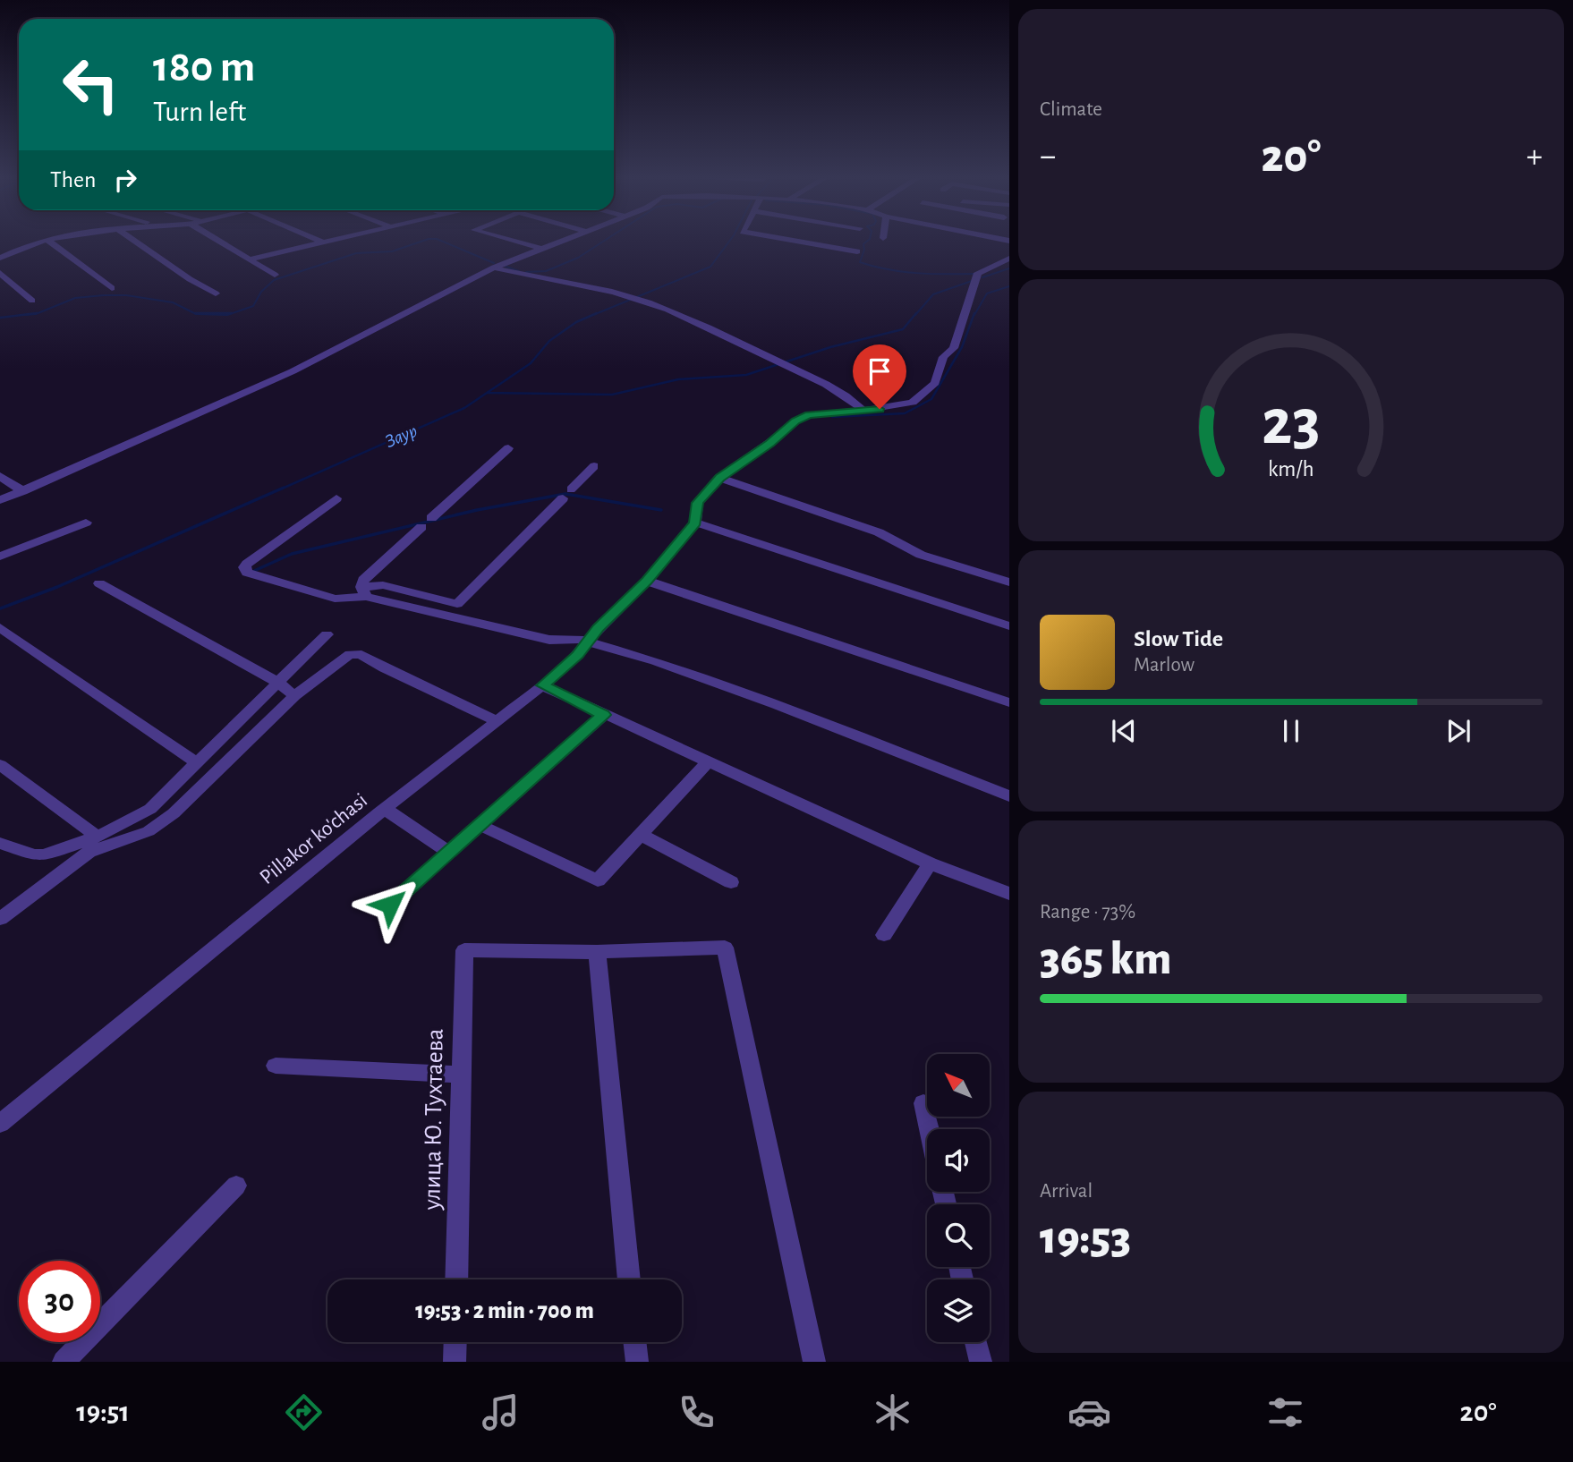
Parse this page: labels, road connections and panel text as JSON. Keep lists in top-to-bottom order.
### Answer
{
  "streets": {
    "street": ["Pillakor ko'chasi", "улица Ю. Тухтаева"]
  },
  "water": ["Заур"],
  "north": "top left",
  "page": {
    "tile": [
      "Climate",
      ["Range · 73%", "365 km"],
      ["Arrival", "19:53"]
    ],
    "turn": ["180 m", "Turn left"],
    "heat": ["−", "20°", "+"],
    "then": "Then",
    "song": ["Slow Tide", "Marlow"],
    "limit": "30",
    "trip": "19:53 · 2 min · 700 m",
    "tabs": ["19:51", "20°"],
    "gauge": ["23", "km/h"]
  }
}
